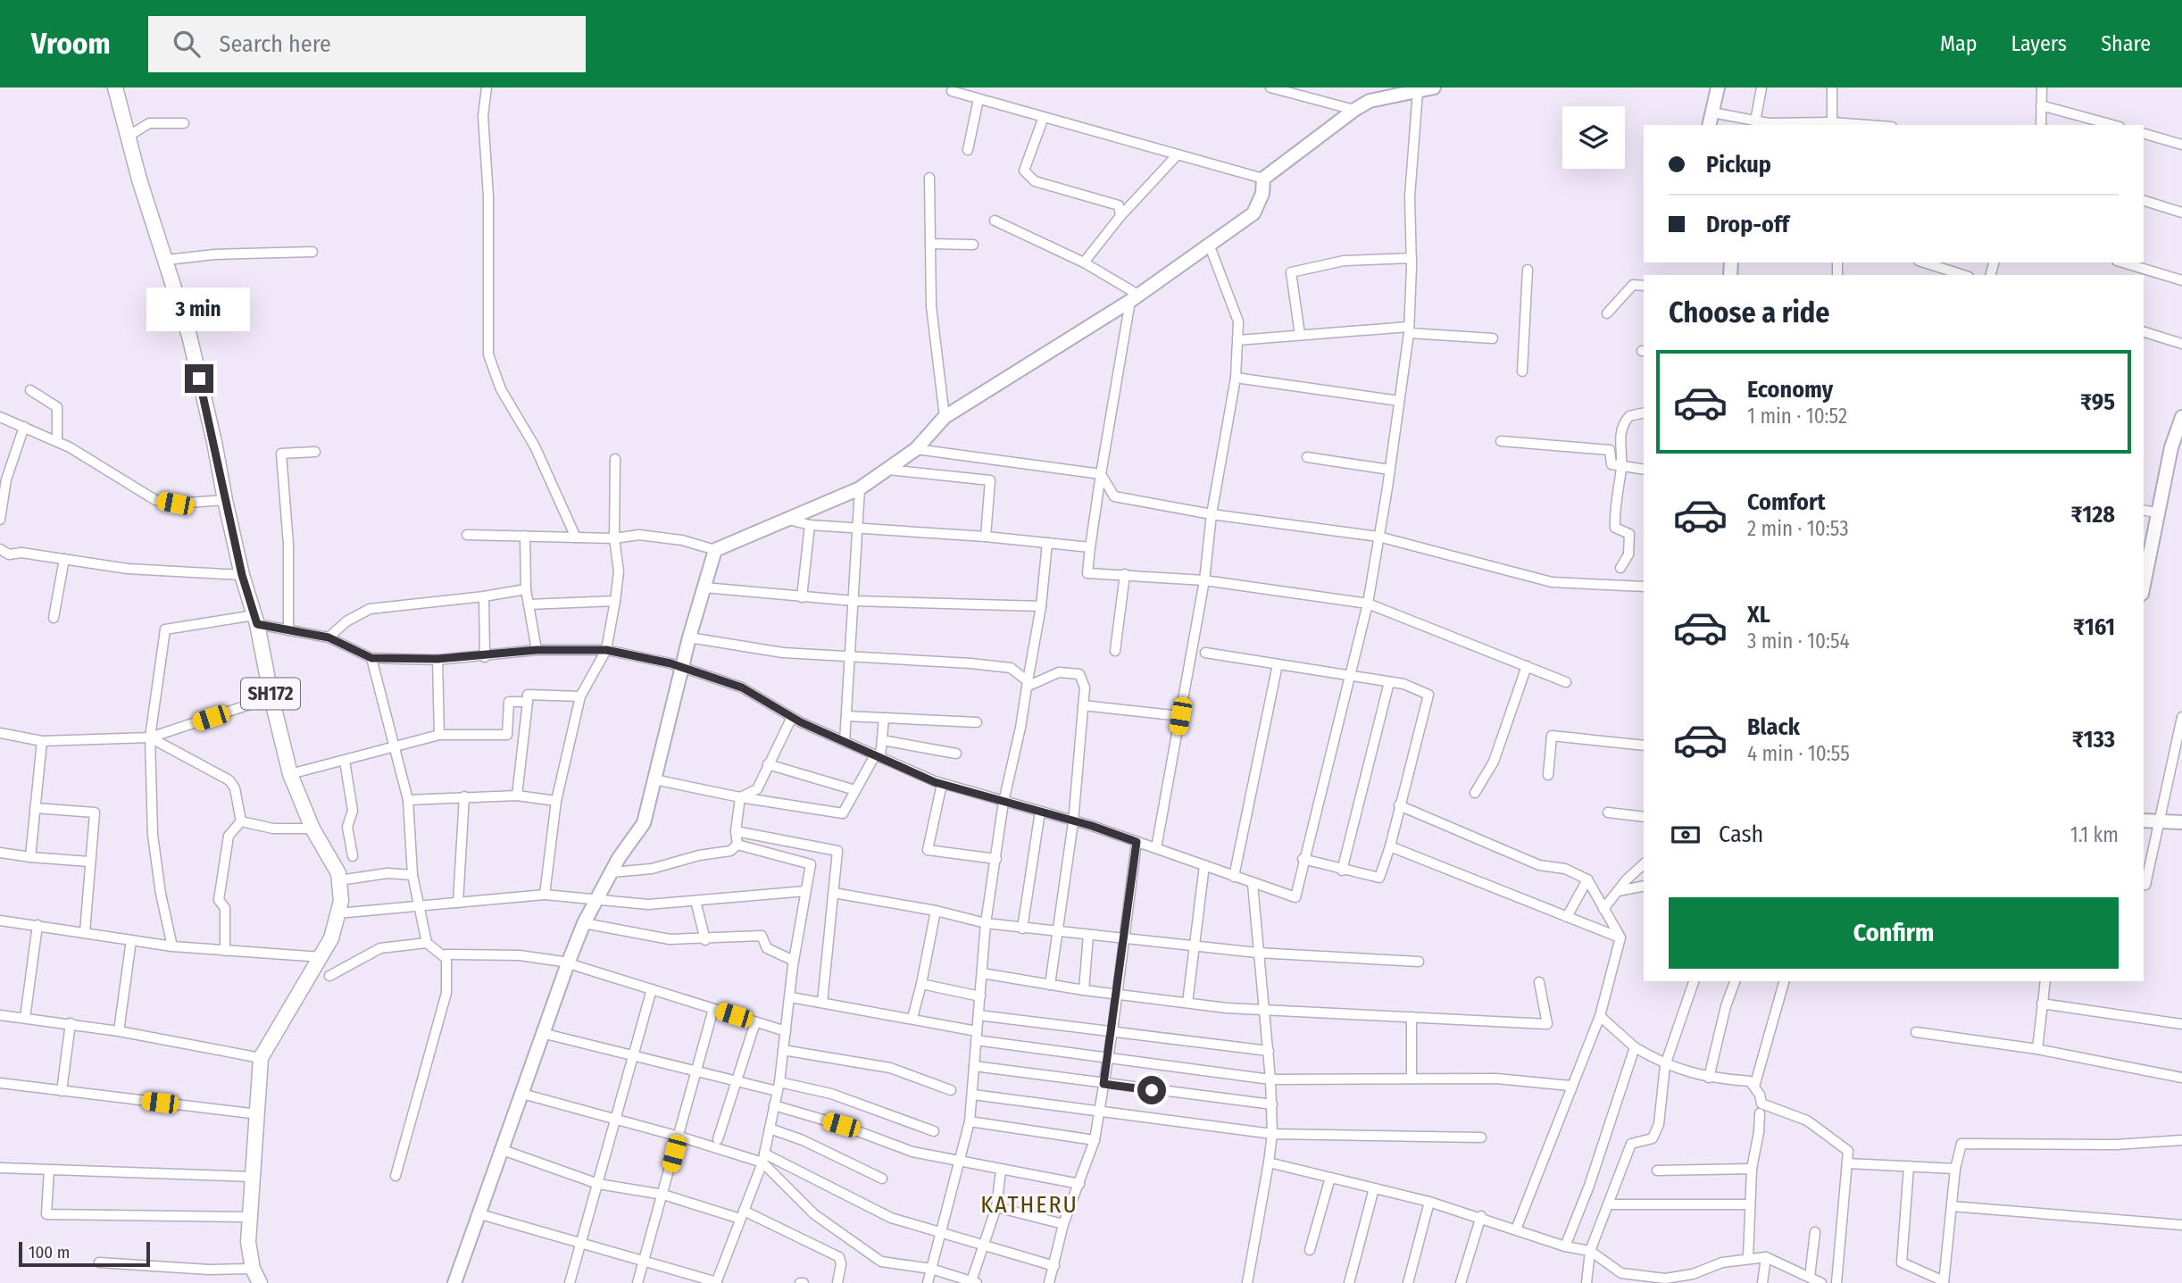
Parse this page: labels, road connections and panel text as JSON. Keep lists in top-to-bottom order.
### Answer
{
  "streets": {
    "main road": ["SH172"]
  },
  "districts": ["KATHERU"],
  "scale_bar": "100 m",
  "page": {
    "header": "Vroom",
    "search": "Search here",
    "nav": ["Map", "Layers", "Share"],
    "banner": ["Pickup", "Drop-off"],
    "heading": "Choose a ride",
    "bubble": "3 min",
    "list": [
      {
        "name": "Economy",
        "note": "1 min · 10:52",
        "value": "₹95"
      },
      {
        "name": "Comfort",
        "note": "2 min · 10:53",
        "value": "₹128"
      },
      {
        "name": "XL",
        "note": "3 min · 10:54",
        "value": "₹161"
      },
      {
        "name": "Black",
        "note": "4 min · 10:55",
        "value": "₹133"
      }
    ],
    "pay": ["Cash", "1.1 km"],
    "buttons": "Confirm",
    "scale": "100 m"
  }
}
